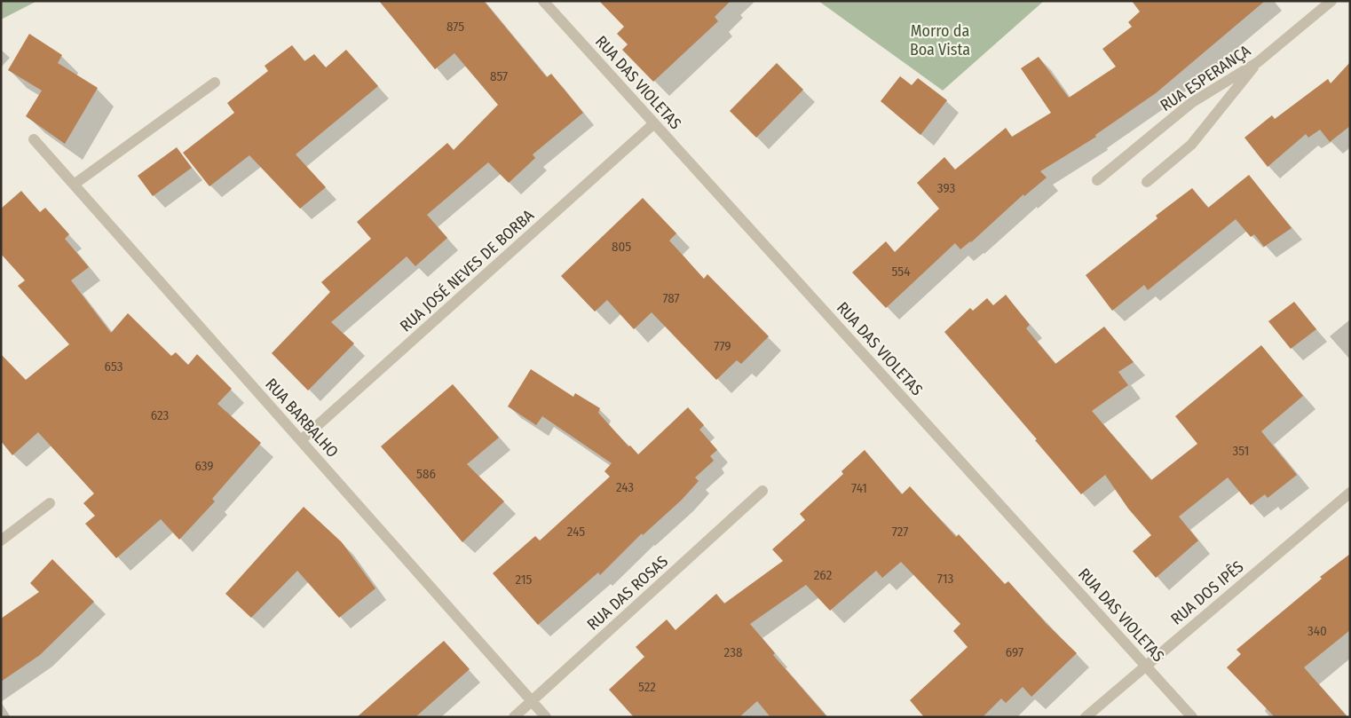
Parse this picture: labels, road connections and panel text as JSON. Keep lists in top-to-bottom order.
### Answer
{
  "streets": {
    "street": [
      "RUA ESPERANÇA",
      "RUA DAS VIOLETAS",
      "RUA JOSÉ NEVES DE BORBA",
      "RUA BARBALHO",
      "RUA DAS ROSAS",
      "RUA DOS IPÊS"
    ]
  },
  "crossings": [
    ["RUA DAS VIOLETAS", "RUA JOSÉ NEVES DE BORBA"],
    ["RUA DAS VIOLETAS", "RUA DOS IPÊS"],
    ["RUA JOSÉ NEVES DE BORBA", "RUA BARBALHO"],
    ["RUA BARBALHO", "RUA DAS ROSAS"]
  ],
  "parks": ["Morro da Boa Vista"],
  "house_numbers": [
    "875",
    "857",
    "393",
    "805",
    "554",
    "787",
    "779",
    "653",
    "623",
    "351",
    "639",
    "586",
    "243",
    "741",
    "245",
    "727",
    "262",
    "713",
    "215",
    "340",
    "238",
    "697",
    "522"
  ]
}
